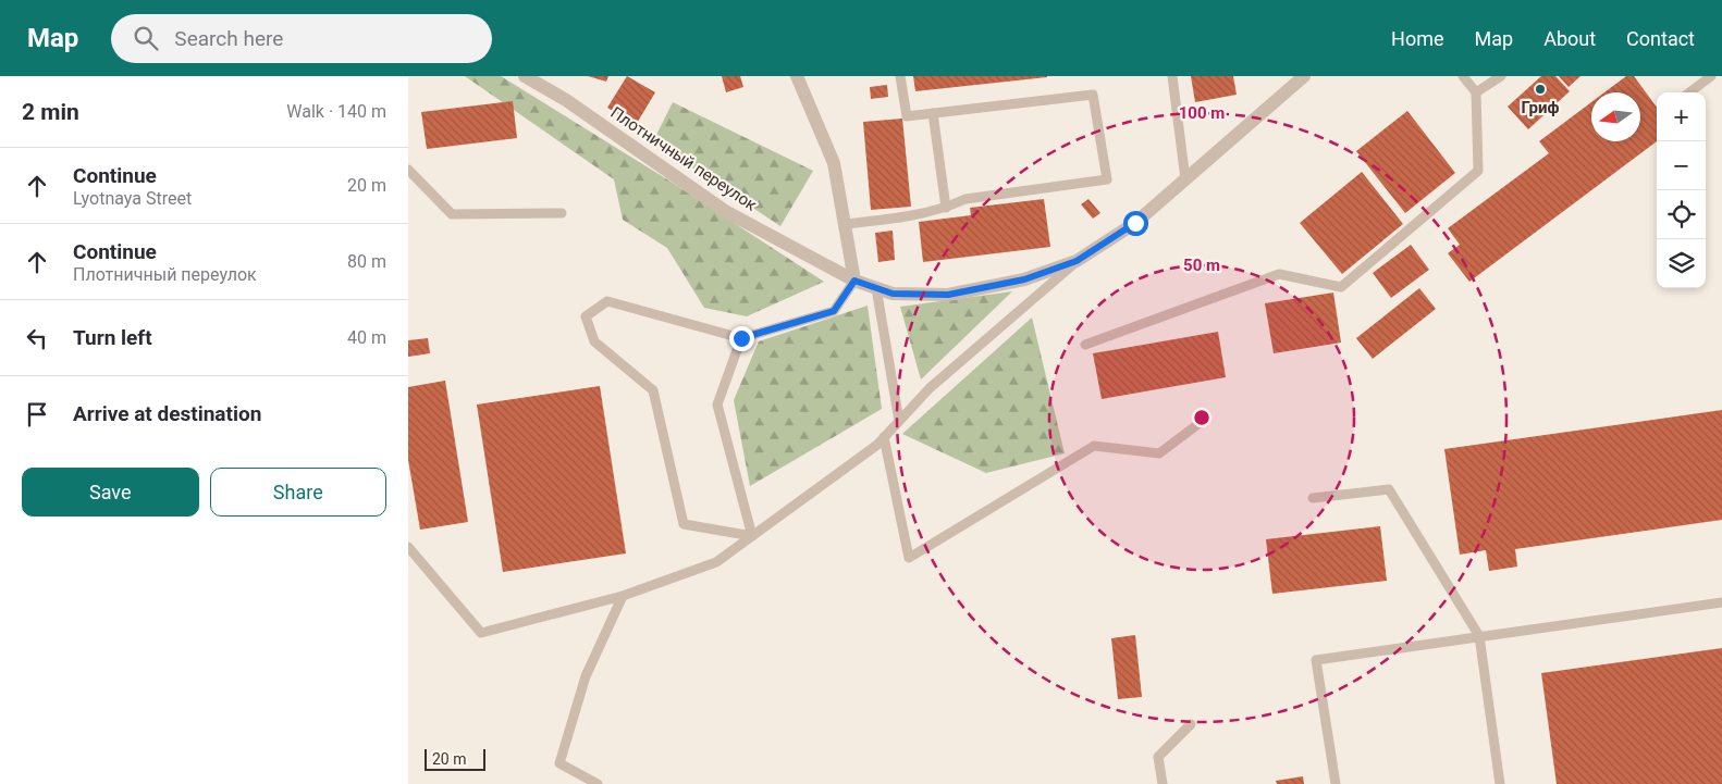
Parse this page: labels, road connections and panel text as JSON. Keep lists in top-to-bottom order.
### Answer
{
  "streets": {
    "street": ["Плотничный переулок"]
  },
  "places": ["Гриф"],
  "scale_bar": "20 m",
  "north": "left",
  "page": {
    "header": "Map",
    "search": "Search here",
    "nav": [
      "Home",
      "Map",
      "About",
      "Contact"
    ],
    "heading": ["2 min", "Walk · 140 m"],
    "map_buttons": ["+", "−"],
    "list": [
      ["Continue", "Lyotnaya Street", "20 m"],
      ["Continue", "Плотничный переулок", "80 m"],
      ["Turn left", "40 m"],
      "Arrive at destination"
    ],
    "buttons": ["Save", "Share"],
    "scale": "20 m"
  },
  "rings": ["100 m", "50 m"]
}
